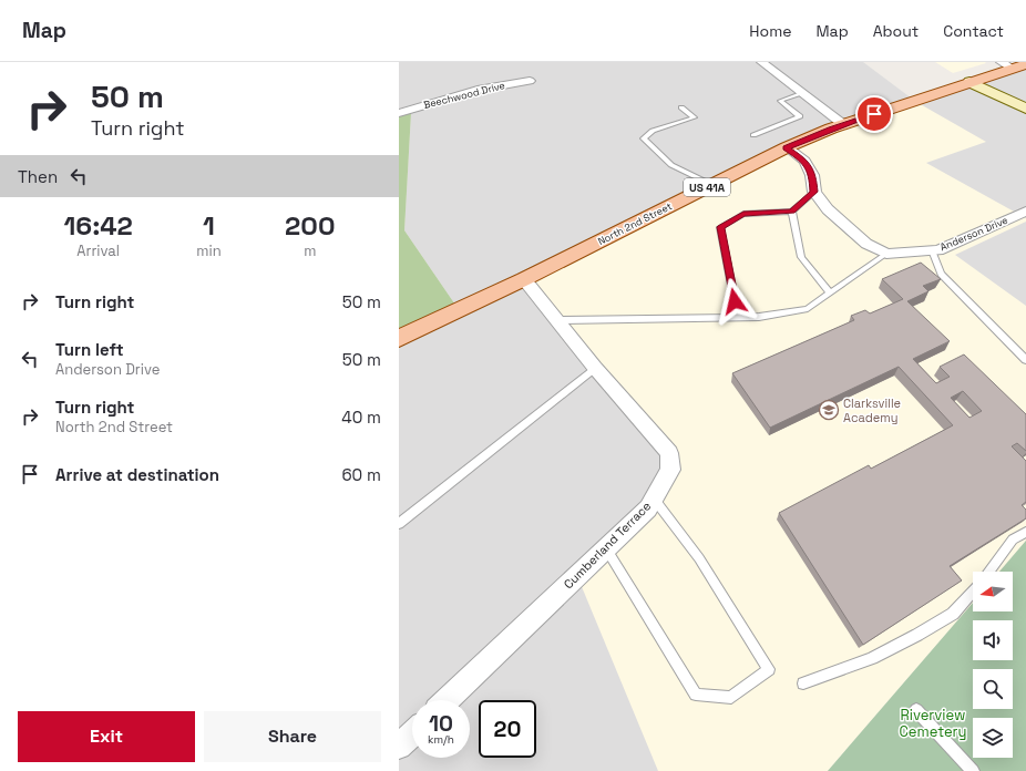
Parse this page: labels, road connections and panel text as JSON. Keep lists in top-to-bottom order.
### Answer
{
  "streets": {
    "main road": ["US 41A", "North 2nd Street"],
    "street": ["Beechwood Drive", "Anderson Drive", "Cumberland Terrace"]
  },
  "crossings": [
    ["North 2nd Street", "Anderson Drive"],
    ["North 2nd Street", "Cumberland Terrace"]
  ],
  "parks": ["Riverview Cemetery"],
  "places": {
    "school or university": ["Clarksville Academy"]
  },
  "north": "left",
  "page": {
    "header": "Map",
    "nav": [
      "Home",
      "Map",
      "About",
      "Contact"
    ],
    "turn": ["50 m", "Turn right"],
    "then": "Then",
    "eta": [
      "16:42",
      "Arrival",
      "1",
      "min",
      "200",
      "m"
    ],
    "list": [
      {
        "name": "Turn right",
        "value": "50 m"
      },
      {
        "name": "Turn left",
        "note": "Anderson Drive",
        "value": "50 m"
      },
      {
        "name": "Turn right",
        "note": "North 2nd Street",
        "value": "40 m"
      },
      {
        "name": "Arrive at destination",
        "value": "60 m"
      }
    ],
    "speed": "10 km/h",
    "limit": "20",
    "buttons": ["Exit", "Share"]
  }
}
